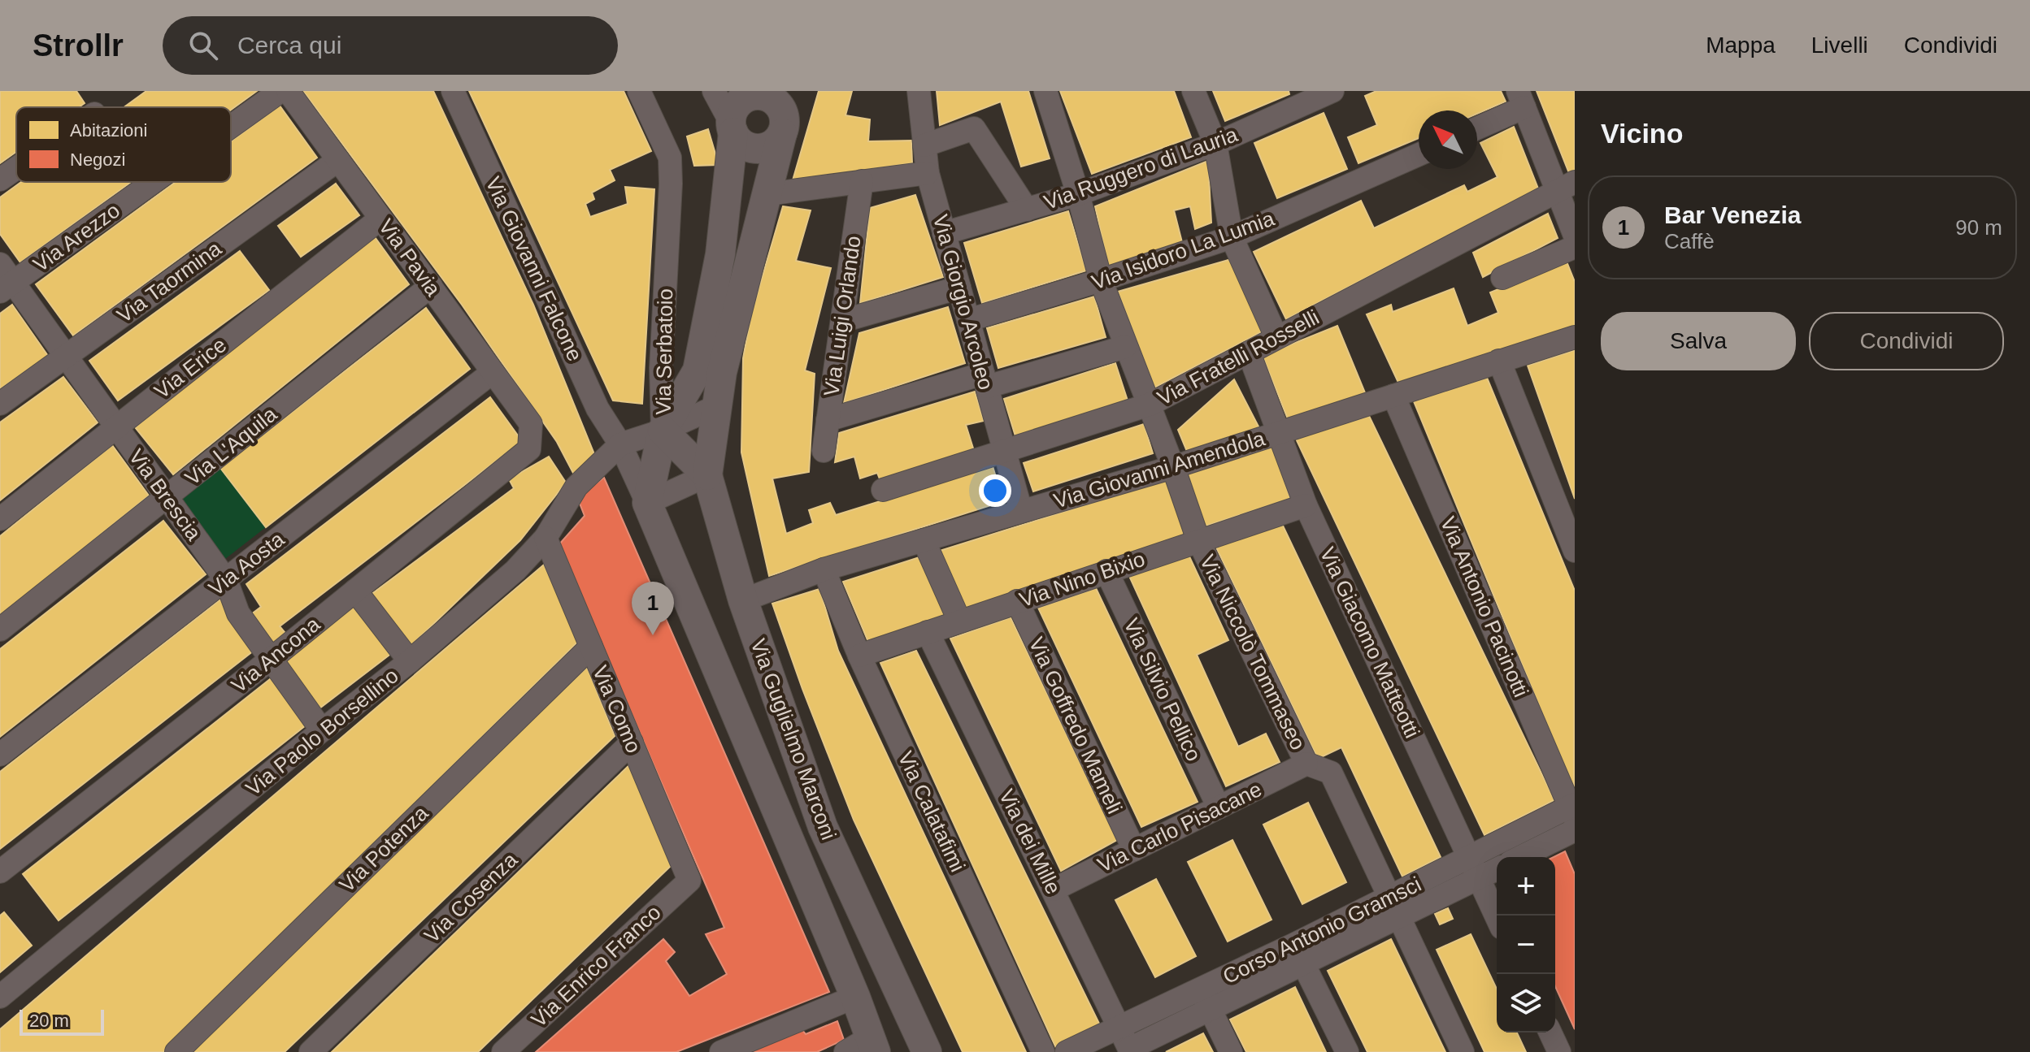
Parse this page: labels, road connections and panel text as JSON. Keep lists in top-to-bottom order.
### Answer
{
  "streets": {
    "street": [
      "Via Ruggero di Lauria",
      "Via Arezzo",
      "Via Isidoro La Lumia",
      "Via Pavia",
      "Via Giovanni Falcone",
      "Via Taormina",
      "Via Giorgio Arcoleo",
      "Via Luigi Orlando",
      "Via Serbatoio",
      "Via Fratelli Rosselli",
      "Via Erice",
      "Via L'Aquila",
      "Via Giovanni Amendola",
      "Via Brescia",
      "Via Aosta",
      "Via Nino Bixio",
      "Via Antonio Pacinotti",
      "Via Giacomo Matteotti",
      "Via Niccolò Tommaseo",
      "Via Ancona",
      "Via Silvio Pellico",
      "Via Como",
      "Via Goffredo Mameli",
      "Via Paolo Borsellino",
      "Via Guglielmo Marconi",
      "Via Calatafimi",
      "Via Carlo Pisacane",
      "Via dei Mille",
      "Via Potenza",
      "Via Cosenza",
      "Corso Antonio Gramsci",
      "Via Enrico Franco"
    ]
  },
  "crossings": [
    ["Via Ruggero di Lauria", "Via Giorgio Arcoleo"],
    ["Via Ruggero di Lauria", "Via Niccolò Tommaseo"],
    ["Via Arezzo", "Via Brescia"],
    ["Via Isidoro La Lumia", "Via Giorgio Arcoleo"],
    ["Via Isidoro La Lumia", "Via Niccolò Tommaseo"],
    ["Via Pavia", "Via Taormina"],
    ["Via Pavia", "Via Erice"],
    ["Via Pavia", "Via L'Aquila"],
    ["Via Pavia", "Via Aosta"],
    ["Via Pavia", "Via Ancona"],
    ["Via Giovanni Falcone", "Via Paolo Borsellino"],
    ["Via Giovanni Falcone", "Via Guglielmo Marconi"],
    ["Via Taormina", "Via Brescia"],
    ["Via Giorgio Arcoleo", "Via Fratelli Rosselli"],
    ["Via Giorgio Arcoleo", "Via Giovanni Amendola"],
    ["Via Serbatoio", "Via Guglielmo Marconi"],
    ["Via Fratelli Rosselli", "Via Giacomo Matteotti"],
    ["Via Fratelli Rosselli", "Via Niccolò Tommaseo"],
    ["Via Erice", "Via Brescia"],
    ["Via L'Aquila", "Via Brescia"],
    ["Via Giovanni Amendola", "Via Antonio Pacinotti"],
    ["Via Giovanni Amendola", "Via Giacomo Matteotti"],
    ["Via Giovanni Amendola", "Via Niccolò Tommaseo"],
    ["Via Giovanni Amendola", "Via Guglielmo Marconi"],
    ["Via Giovanni Amendola", "Via Calatafimi"],
    ["Via Brescia", "Via Aosta"],
    ["Via Brescia", "Via Ancona"],
    ["Via Brescia", "Via Paolo Borsellino"],
    ["Via Nino Bixio", "Via Giacomo Matteotti"],
    ["Via Nino Bixio", "Via Niccolò Tommaseo"],
    ["Via Nino Bixio", "Via Silvio Pellico"],
    ["Via Nino Bixio", "Via Goffredo Mameli"],
    ["Via Nino Bixio", "Via Calatafimi"],
    ["Via Nino Bixio", "Via dei Mille"],
    ["Via Antonio Pacinotti", "Corso Antonio Gramsci"],
    ["Via Giacomo Matteotti", "Corso Antonio Gramsci"],
    ["Via Niccolò Tommaseo", "Via Carlo Pisacane"],
    ["Via Silvio Pellico", "Via Carlo Pisacane"],
    ["Via Como", "Via Paolo Borsellino"],
    ["Via Como", "Via Potenza"],
    ["Via Como", "Via Cosenza"],
    ["Via Como", "Via Enrico Franco"],
    ["Via Goffredo Mameli", "Via Carlo Pisacane"],
    ["Via Carlo Pisacane", "Via dei Mille"],
    ["Via dei Mille", "Corso Antonio Gramsci"]
  ],
  "legend": ["Abitazioni", "Negozi"],
  "scale_bar": "20 m",
  "north": "top left",
  "page": {
    "header": "Strollr",
    "search": "Cerca qui",
    "nav": ["Mappa", "Livelli", "Condividi"],
    "heading": "Vicino",
    "list": [
      {
        "mark": "1",
        "name": "Bar Venezia",
        "note": "Caffè",
        "value": "90 m"
      }
    ],
    "buttons": ["Salva", "Condividi"],
    "pins": "1",
    "map_buttons": ["+", "−"],
    "scale": "20 m"
  }
}
